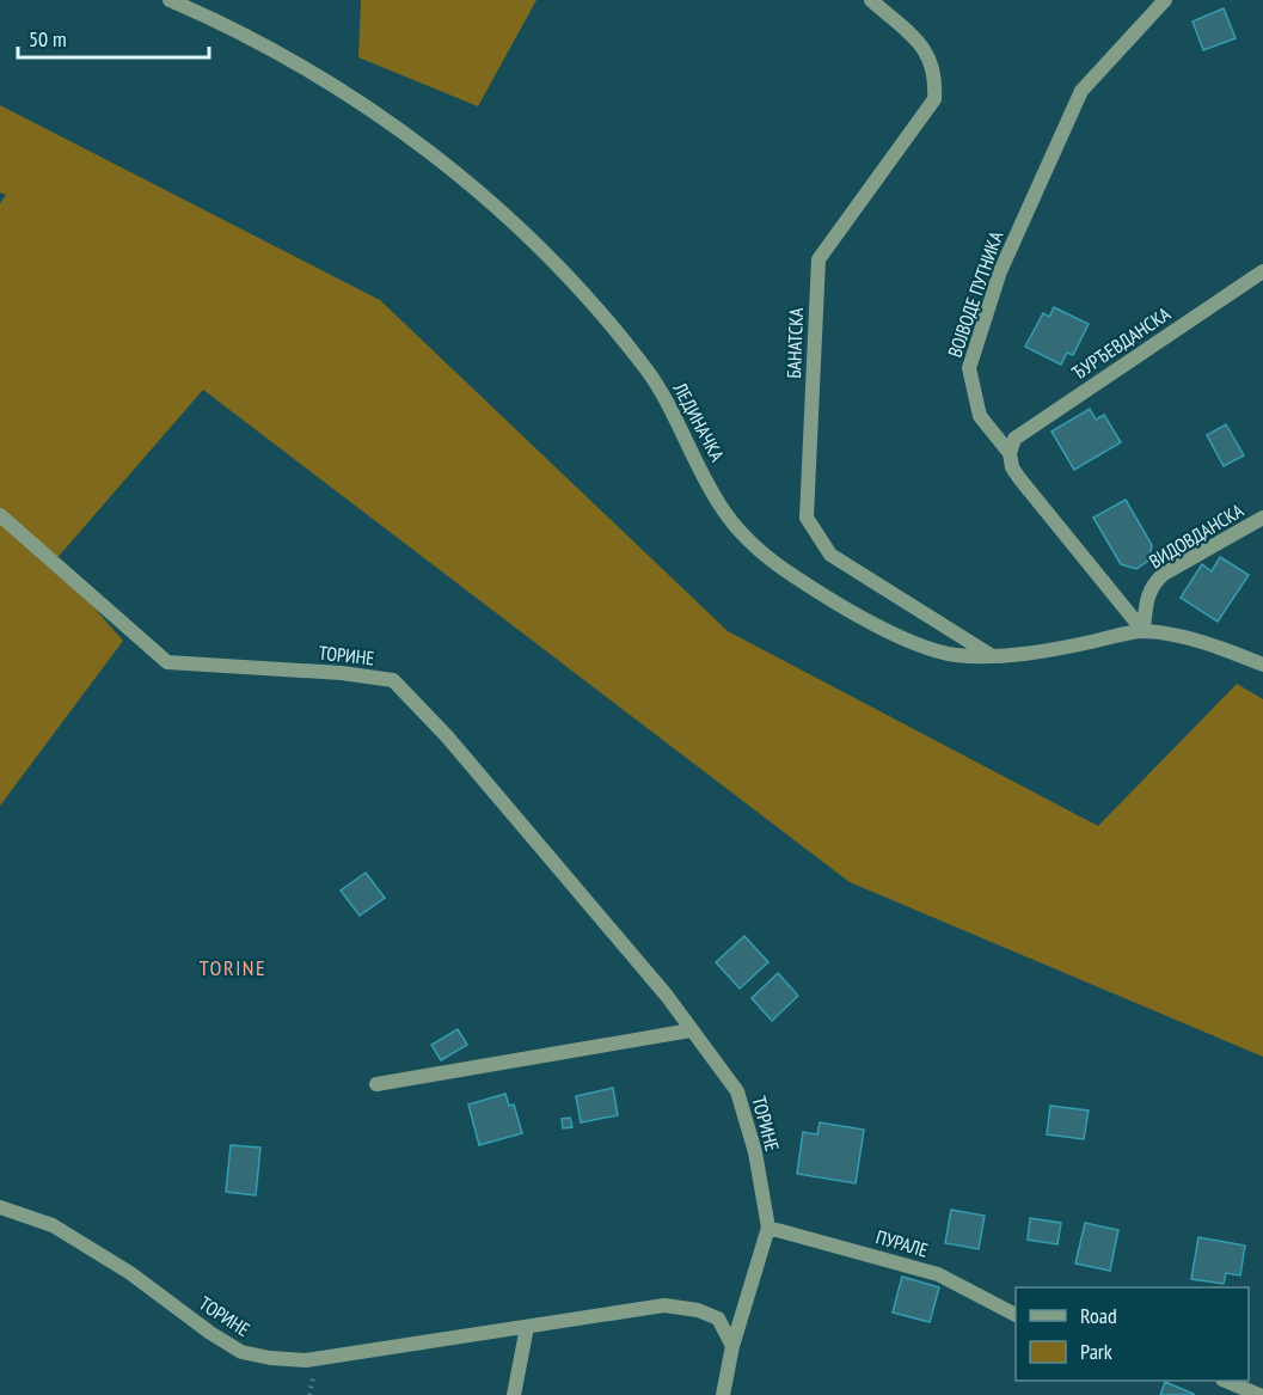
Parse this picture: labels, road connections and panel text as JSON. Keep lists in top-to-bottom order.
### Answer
{
  "streets": {
    "street": [
      "ВОЈВОДЕ ПУТНИКА",
      "БАНАТСКА",
      "ЂУРЂЕВДАНСКА",
      "ЛЕДИНАЧКА",
      "ВИДОВДАНСКА",
      "ТОРИНЕ",
      "ПУРАЛЕ"
    ]
  },
  "crossings": [
    ["ВОЈВОДЕ ПУТНИКА", "ЂУРЂЕВДАНСКА"],
    ["ВОЈВОДЕ ПУТНИКА", "ЛЕДИНАЧКА"],
    ["ВОЈВОДЕ ПУТНИКА", "ВИДОВДАНСКА"],
    ["БАНАТСКА", "ЛЕДИНАЧКА"],
    ["ЛЕДИНАЧКА", "ВИДОВДАНСКА"],
    ["ТОРИНЕ", "ПУРАЛЕ"]
  ],
  "districts": ["TORINE"],
  "legend": ["Road", "Park"],
  "scale_bar": "50 m"
}
